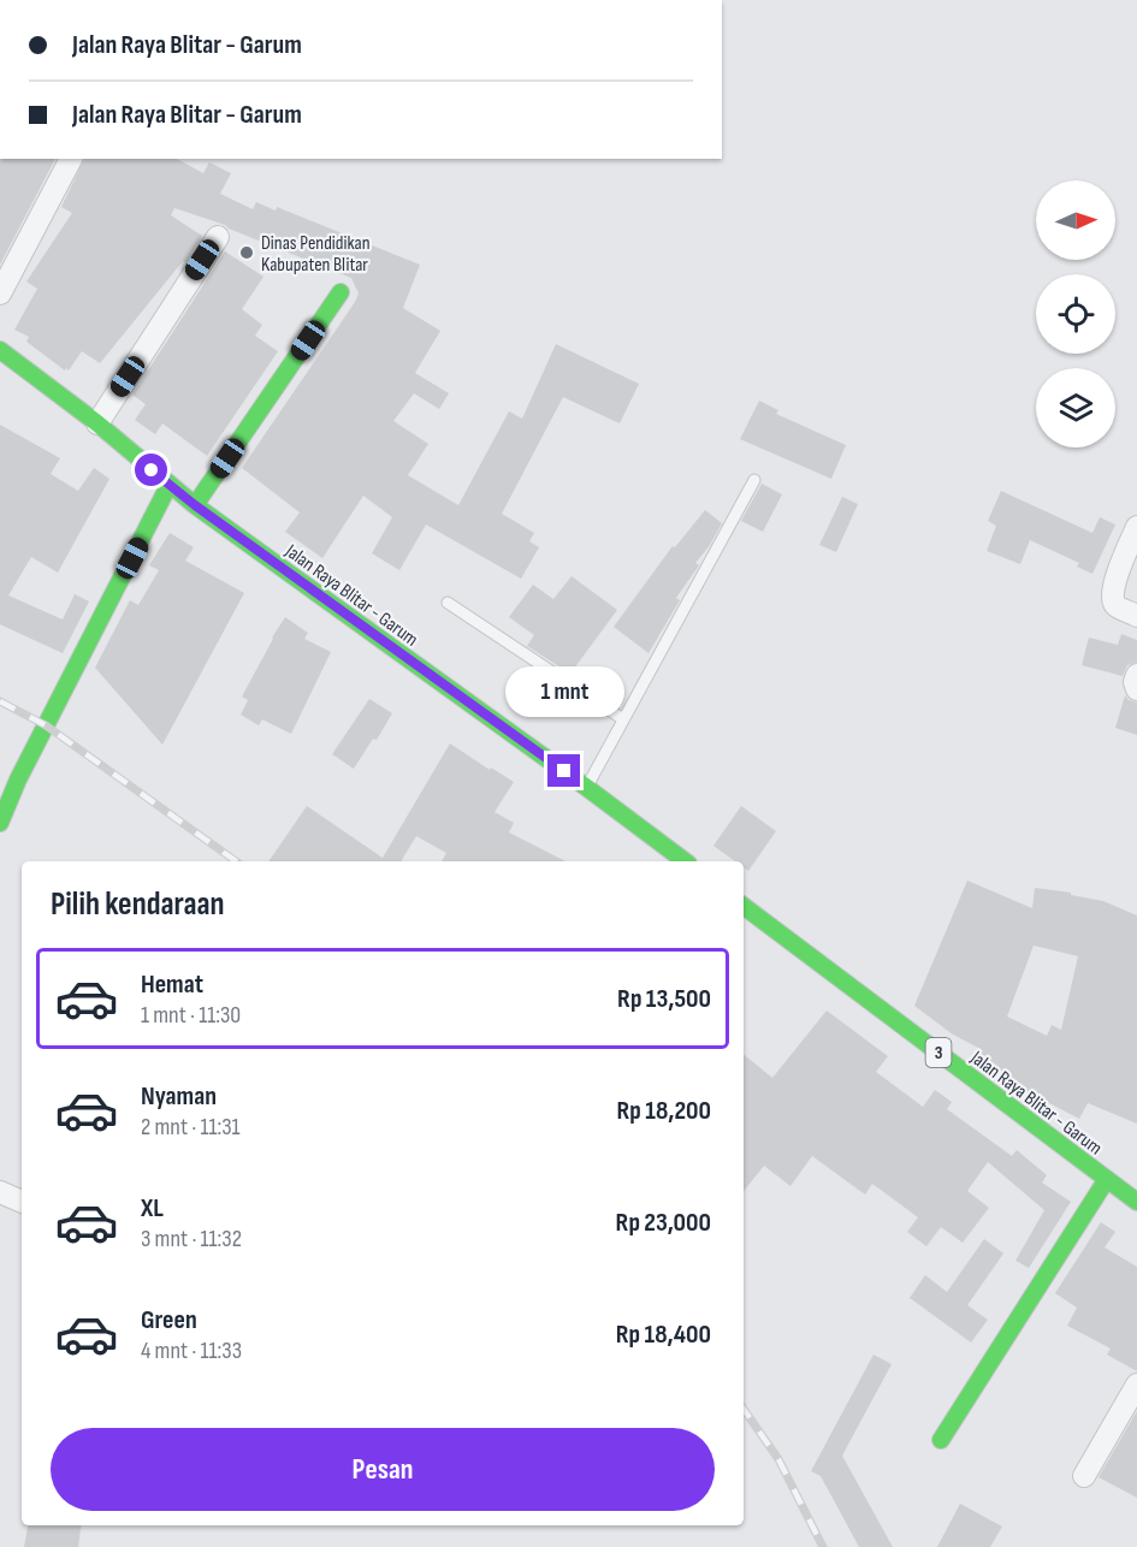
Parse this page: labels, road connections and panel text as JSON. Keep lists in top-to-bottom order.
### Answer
{
  "streets": {
    "main road": ["Jalan Raya Blitar - Garum", "3"]
  },
  "places": ["Dinas Pendidikan Kabupaten Blitar"],
  "north": "right",
  "page": {
    "banner": ["Jalan Raya Blitar - Garum", "Jalan Raya Blitar - Garum"],
    "bubble": "1 mnt",
    "heading": "Pilih kendaraan",
    "list": [
      {
        "name": "Hemat",
        "note": "1 mnt · 11:30",
        "value": "Rp 13,500"
      },
      {
        "name": "Nyaman",
        "note": "2 mnt · 11:31",
        "value": "Rp 18,200"
      },
      {
        "name": "XL",
        "note": "3 mnt · 11:32",
        "value": "Rp 23,000"
      },
      {
        "name": "Green",
        "note": "4 mnt · 11:33",
        "value": "Rp 18,400"
      }
    ],
    "buttons": "Pesan"
  }
}
